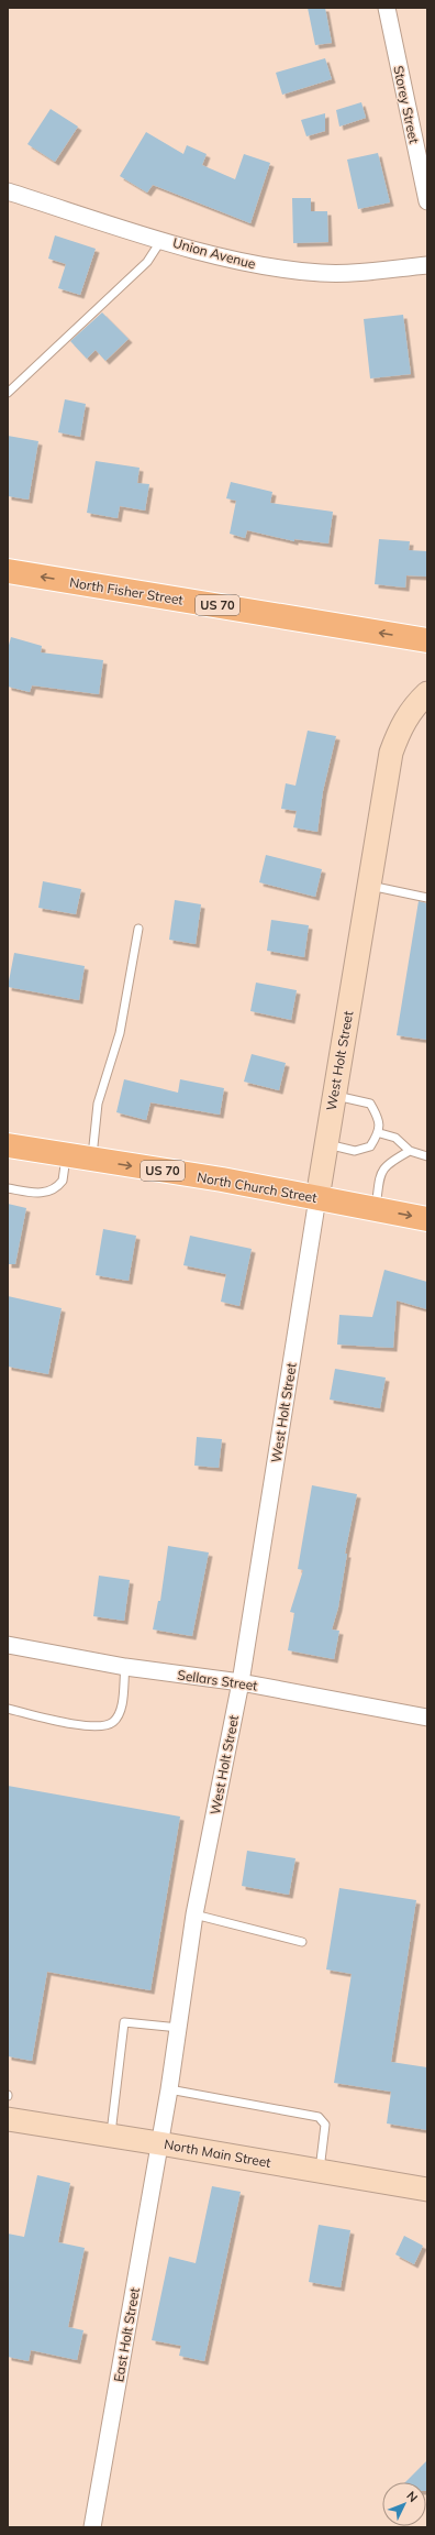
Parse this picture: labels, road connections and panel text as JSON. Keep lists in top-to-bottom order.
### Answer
{
  "streets": {
    "main road": [
      "North Fisher Street",
      "US 70",
      "West Holt Street",
      "North Church Street",
      "North Main Street"
    ],
    "street": [
      "Storey Street",
      "Union Avenue",
      "Sellars Street",
      "East Holt Street"
    ]
  },
  "crossings": [
    ["West Holt Street", "North Church Street"],
    ["West Holt Street", "Sellars Street"],
    ["West Holt Street", "North Main Street"],
    ["West Holt Street", "East Holt Street"],
    ["North Main Street", "East Holt Street"]
  ],
  "one_way": ["North Fisher Street", "North Church Street"],
  "north": "top right"
}
